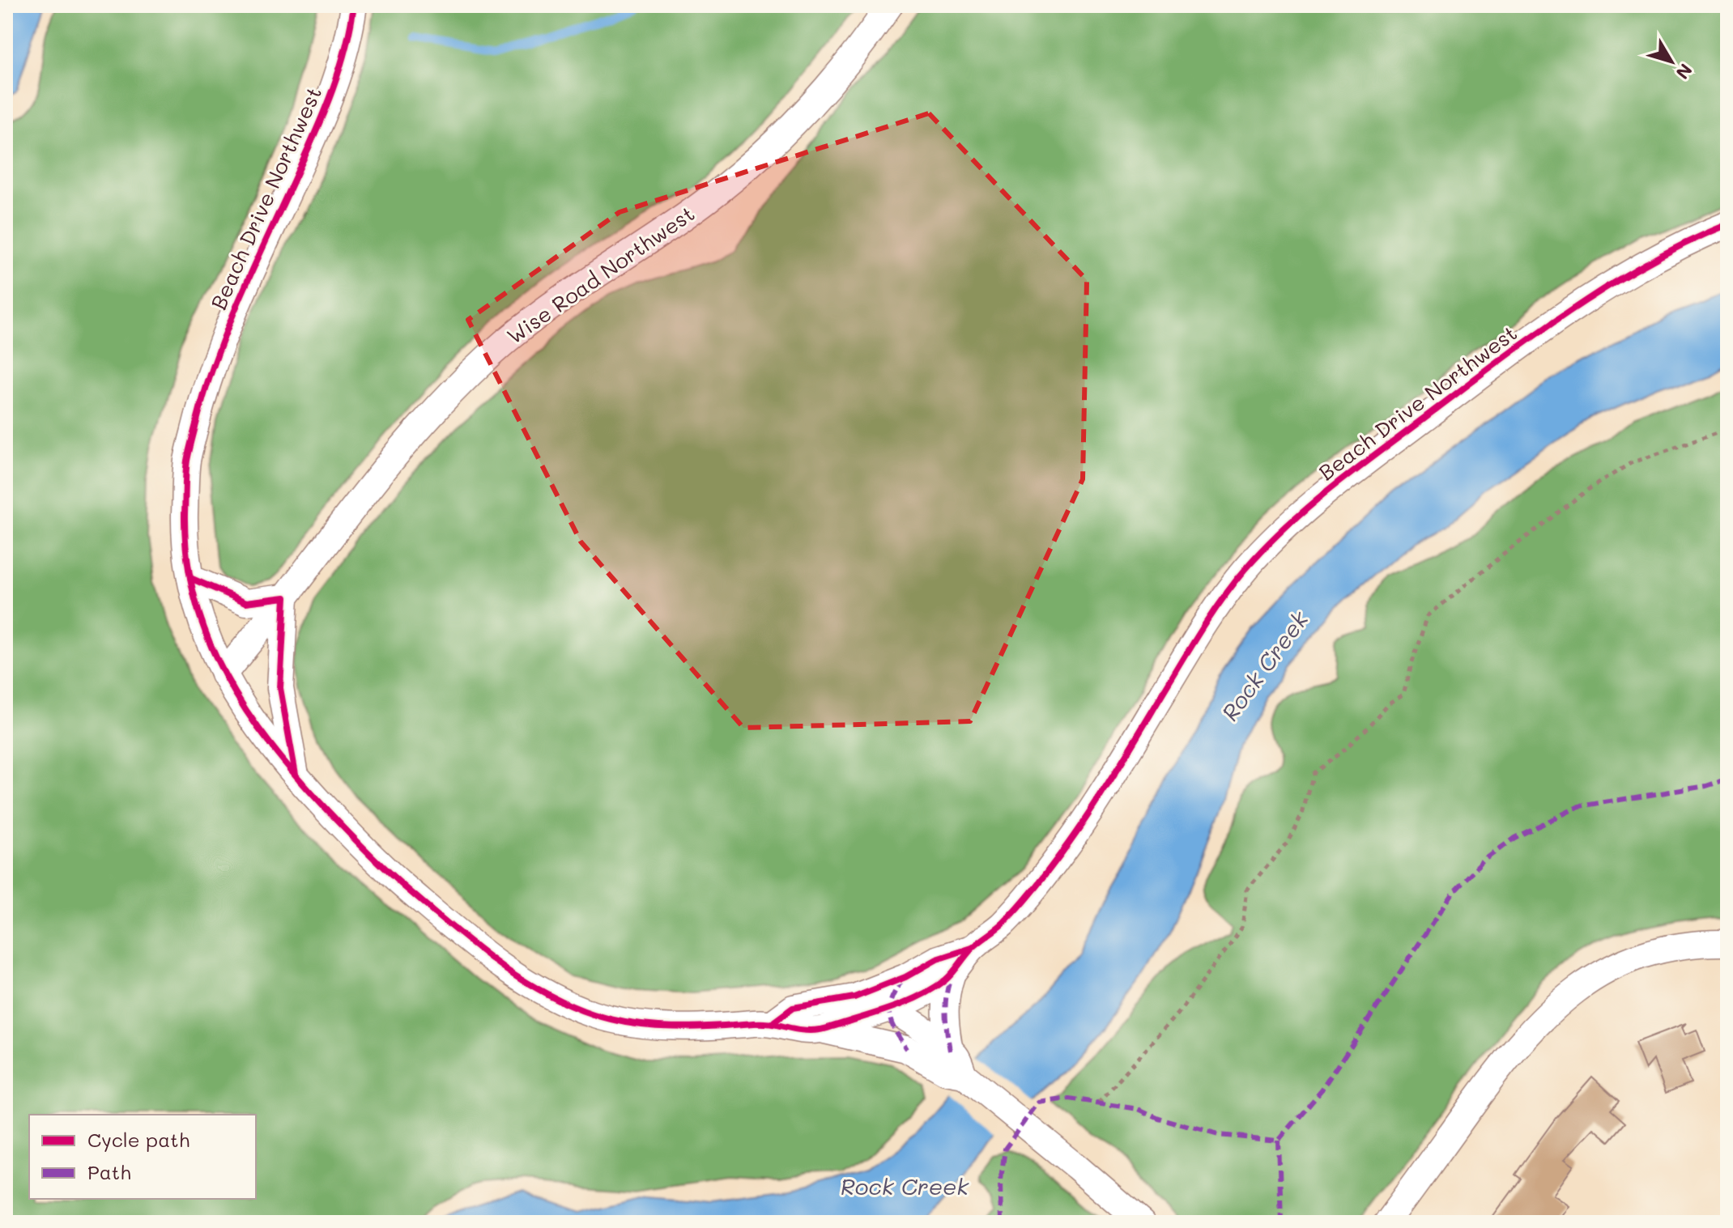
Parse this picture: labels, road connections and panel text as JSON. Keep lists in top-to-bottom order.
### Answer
{
  "streets": {
    "street": ["Beach Drive Northwest", "Wise Road Northwest"]
  },
  "crossings": [
    ["Beach Drive Northwest", "Wise Road Northwest"]
  ],
  "water": ["Rock Creek"],
  "legend": ["Cycle path", "Path"],
  "north": "bottom right"
}
